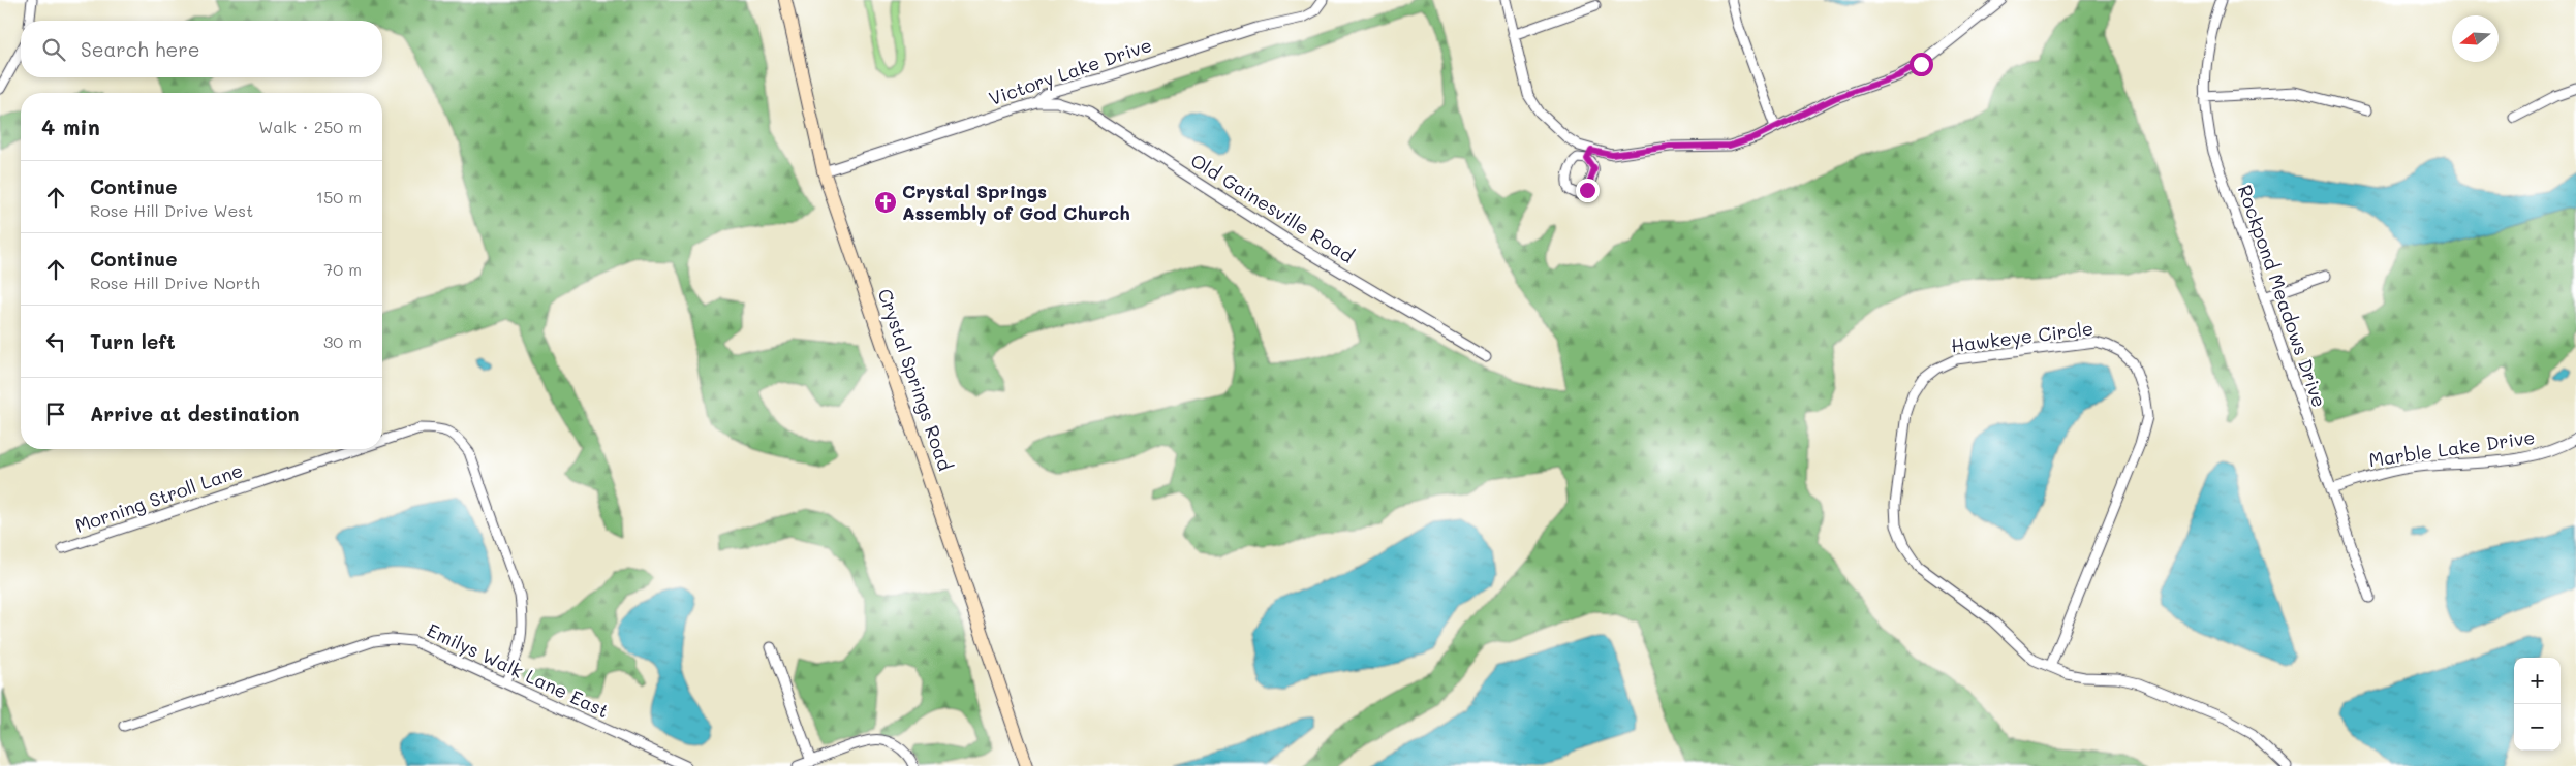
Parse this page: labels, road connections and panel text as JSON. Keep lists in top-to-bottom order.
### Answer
{
  "streets": {
    "street": [
      "Victory Lake Drive",
      "Old Gainesville Road",
      "Rockpond Meadows Drive",
      "Hawkeye Circle",
      "Crystal Springs Road",
      "Marble Lake Drive",
      "Morning Stroll Lane",
      "Emilys Walk Lane East"
    ]
  },
  "crossings": [
    ["Victory Lake Drive", "Old Gainesville Road"],
    ["Victory Lake Drive", "Crystal Springs Road"],
    ["Rockpond Meadows Drive", "Marble Lake Drive"],
    ["Morning Stroll Lane", "Emilys Walk Lane East"]
  ],
  "places": {
    "church": ["Crystal Springs Assembly of God Church"]
  },
  "north": "left",
  "page": {
    "search": "Search here",
    "heading": ["4 min", "Walk · 250 m"],
    "list": [
      ["Continue", "Rose Hill Drive West", "150 m"],
      ["Continue", "Rose Hill Drive North", "70 m"],
      ["Turn left", "30 m"],
      "Arrive at destination"
    ],
    "map_buttons": ["+", "−"]
  }
}
